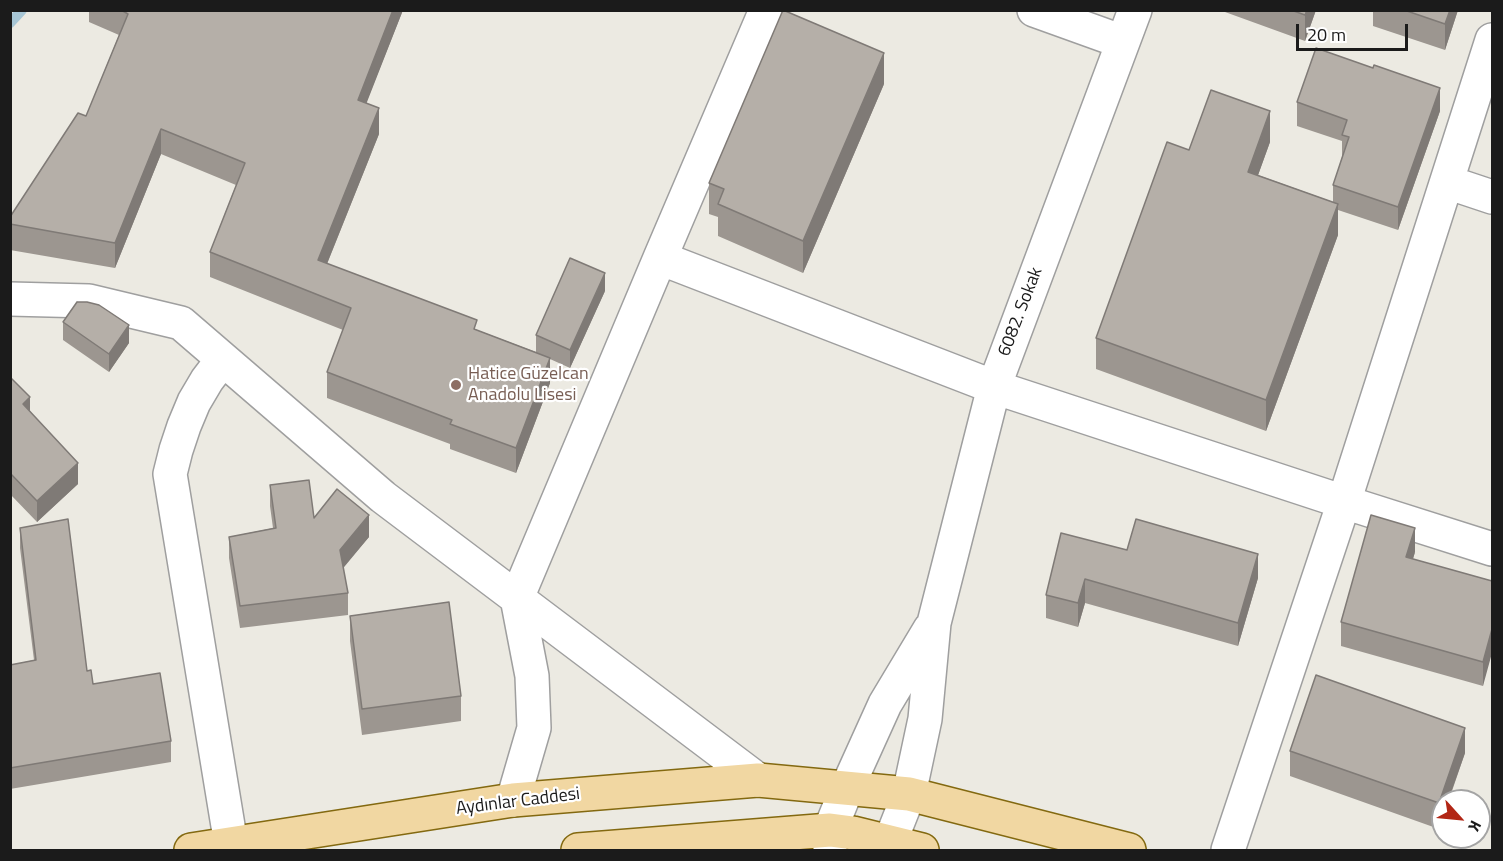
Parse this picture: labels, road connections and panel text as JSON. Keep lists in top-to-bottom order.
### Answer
{
  "streets": {
    "main road": ["Aydınlar Caddesi"],
    "street": ["6082. Sokak"]
  },
  "places": ["Hatice Güzelcan Anadolu Lisesi"],
  "scale_bar": "20 m",
  "north": "bottom right"
}
